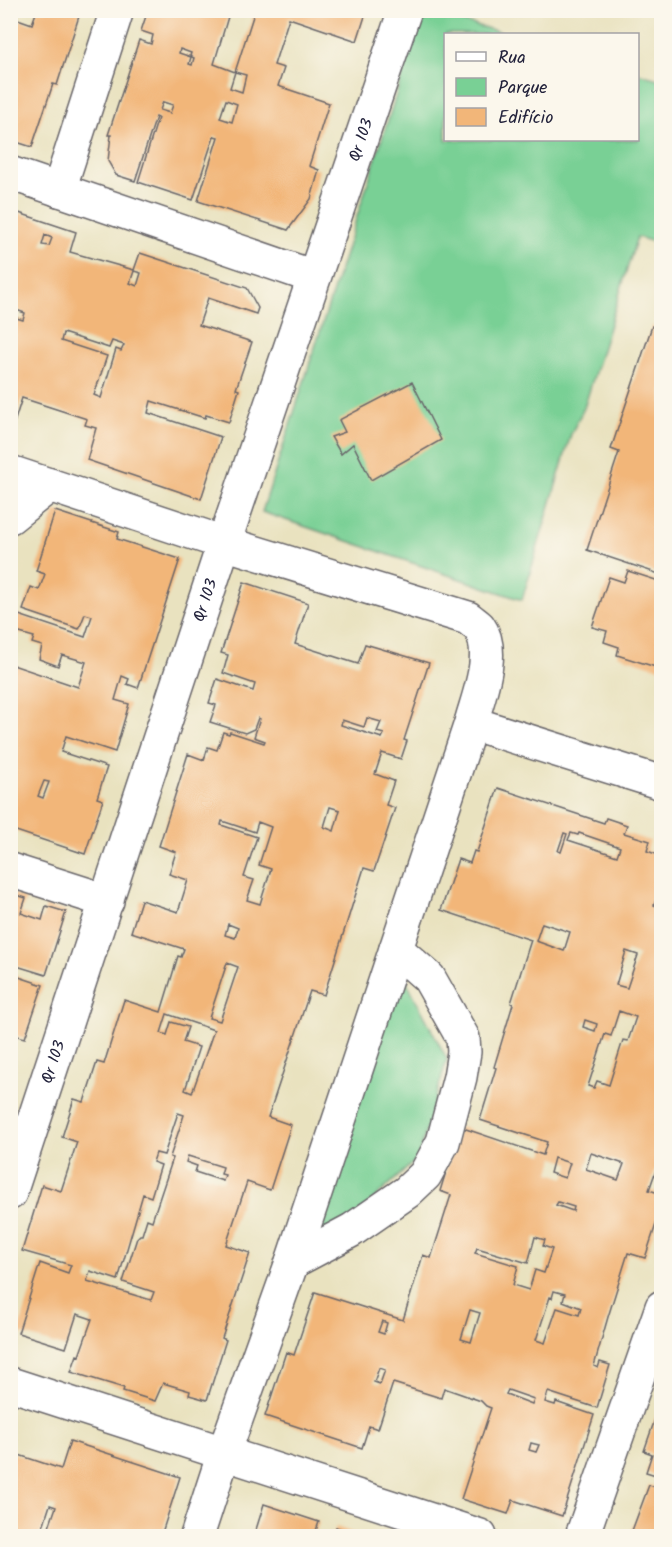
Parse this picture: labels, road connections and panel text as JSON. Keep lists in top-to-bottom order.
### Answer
{
  "streets": {
    "street": ["Qr 103"]
  },
  "legend": ["Rua", "Parque", "Edifício"]
}
